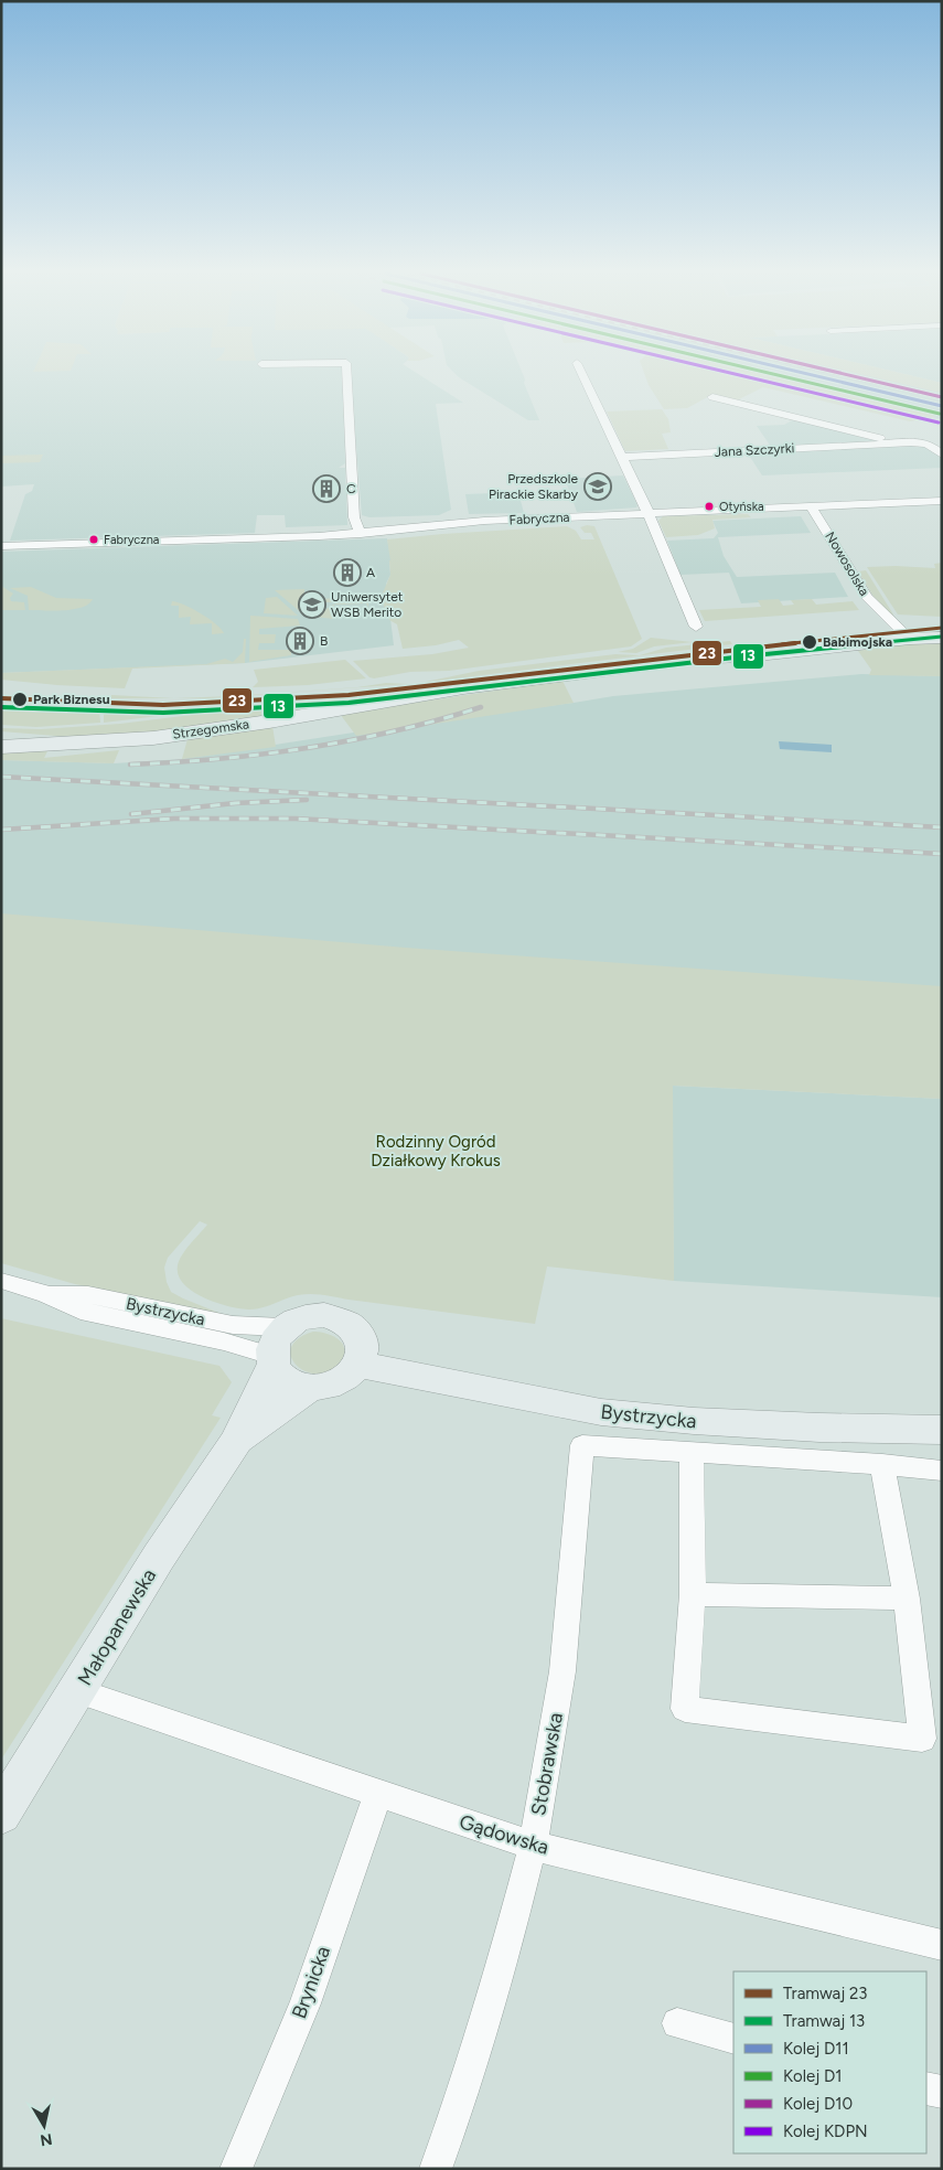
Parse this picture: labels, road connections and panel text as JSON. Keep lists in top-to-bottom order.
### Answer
{
  "streets": {
    "main road": ["Strzegomska", "Bystrzycka", "Małopanewska"],
    "street": [
      "Jana Szczyrki",
      "Fabryczna",
      "Nowosolska",
      "Stobrawska",
      "Gądowska",
      "Brynicka"
    ]
  },
  "crossings": [
    ["Nowosolska", "Strzegomska"],
    ["Bystrzycka", "Małopanewska"],
    ["Małopanewska", "Gądowska"],
    ["Stobrawska", "Gądowska"],
    ["Gądowska", "Brynicka"]
  ],
  "parks": ["Rodzinny Ogród Działkowy Krokus"],
  "places": {
    "school or university": ["Przedszkole Pirackie Skarby", "Uniwersytet WSB Merito"],
    "building": ["C", "A", "B"],
    "other": [
      "Otyńska",
      "Fabryczna",
      "Babimojska",
      "Park Biznesu"
    ]
  },
  "lines": [
    "rail line D11",
    "rail line D1",
    "rail line D10",
    "rail line KDPN",
    "tram line 23",
    "tram line 13"
  ],
  "legend": [
    "Tramwaj 23",
    "Tramwaj 13",
    "Kolej D11",
    "Kolej D1",
    "Kolej D10",
    "Kolej KDPN"
  ],
  "north": "bottom"
}
